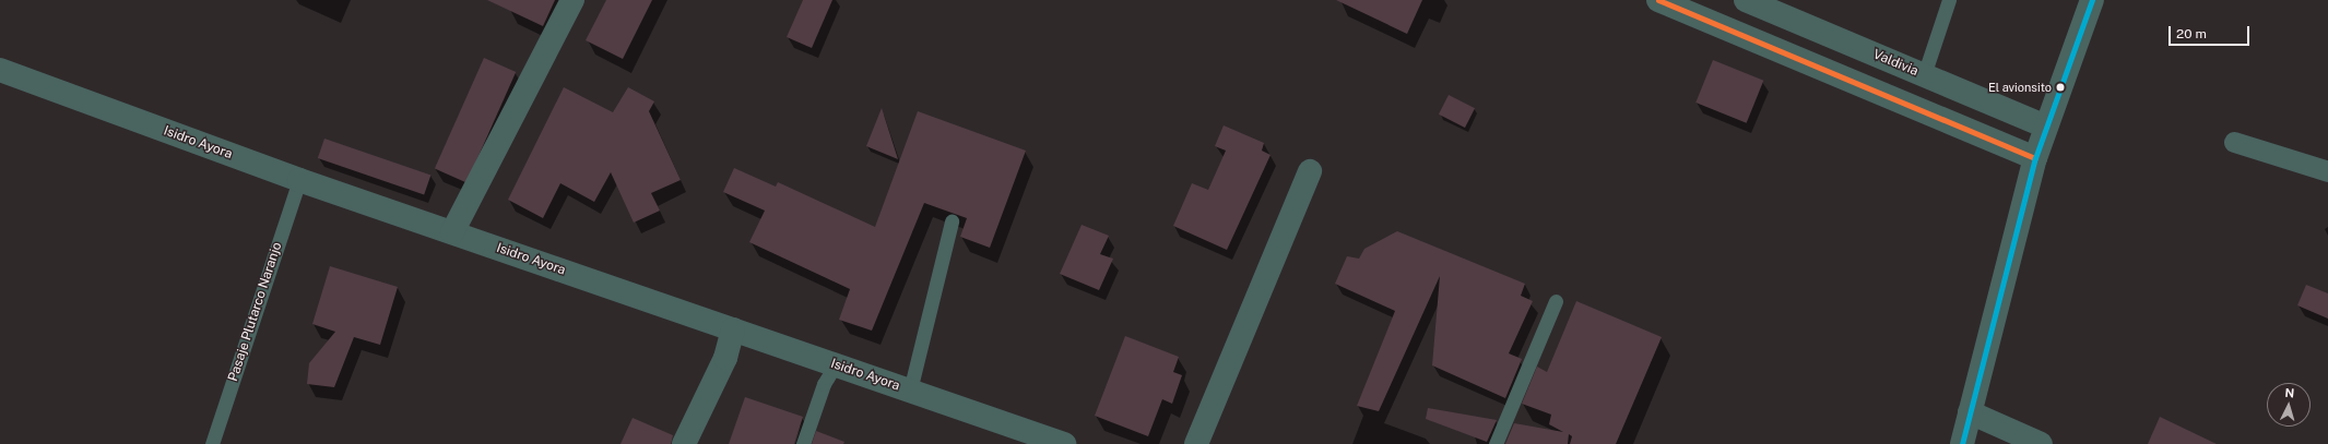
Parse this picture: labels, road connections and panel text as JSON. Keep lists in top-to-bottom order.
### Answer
{
  "streets": {
    "street": ["Valdivia", "Isidro Ayora"],
    "lane": ["Pasaje Plutarco Naranjo"]
  },
  "crossings": [
    ["Isidro Ayora", "Pasaje Plutarco Naranjo"]
  ],
  "places": ["El avionsito"],
  "scale_bar": "20 m",
  "north": "top"
}
